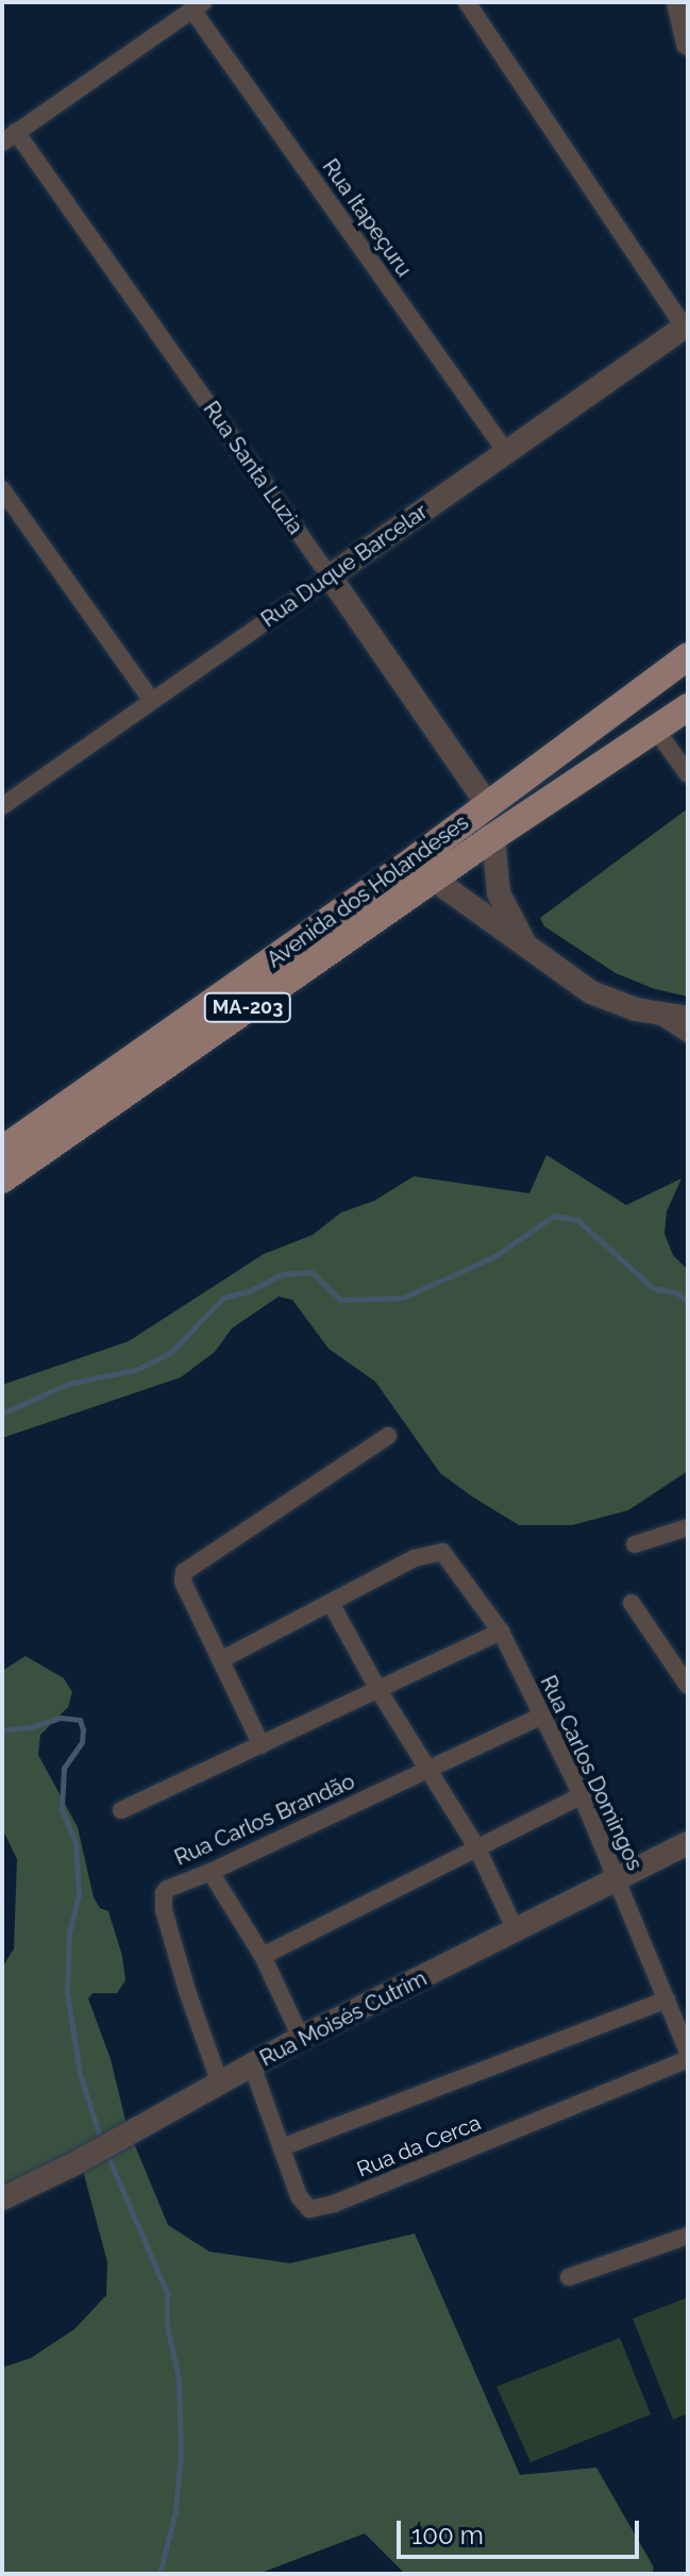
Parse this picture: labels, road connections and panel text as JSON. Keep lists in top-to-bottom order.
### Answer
{
  "streets": {
    "main road": ["Avenida dos Holandeses", "MA-203"],
    "street": [
      "Rua Itapeçuru",
      "Rua Santa Luzia",
      "Rua Duque Barcelar",
      "Rua Carlos Domingos",
      "Rua Carlos Brandão",
      "Rua Moisés Cutrim",
      "Rua da Cerca"
    ]
  },
  "crossings": [
    ["Rua Itapeçuru", "Rua Duque Barcelar"],
    ["Rua Santa Luzia", "Rua Duque Barcelar"],
    ["Rua Santa Luzia", "Avenida dos Holandeses"],
    ["Rua Carlos Domingos", "Rua Carlos Brandão"],
    ["Rua Carlos Domingos", "Rua Moisés Cutrim"],
    ["Rua Carlos Brandão", "Rua Moisés Cutrim"],
    ["Rua Moisés Cutrim", "Rua da Cerca"]
  ],
  "scale_bar": "100 m"
}
